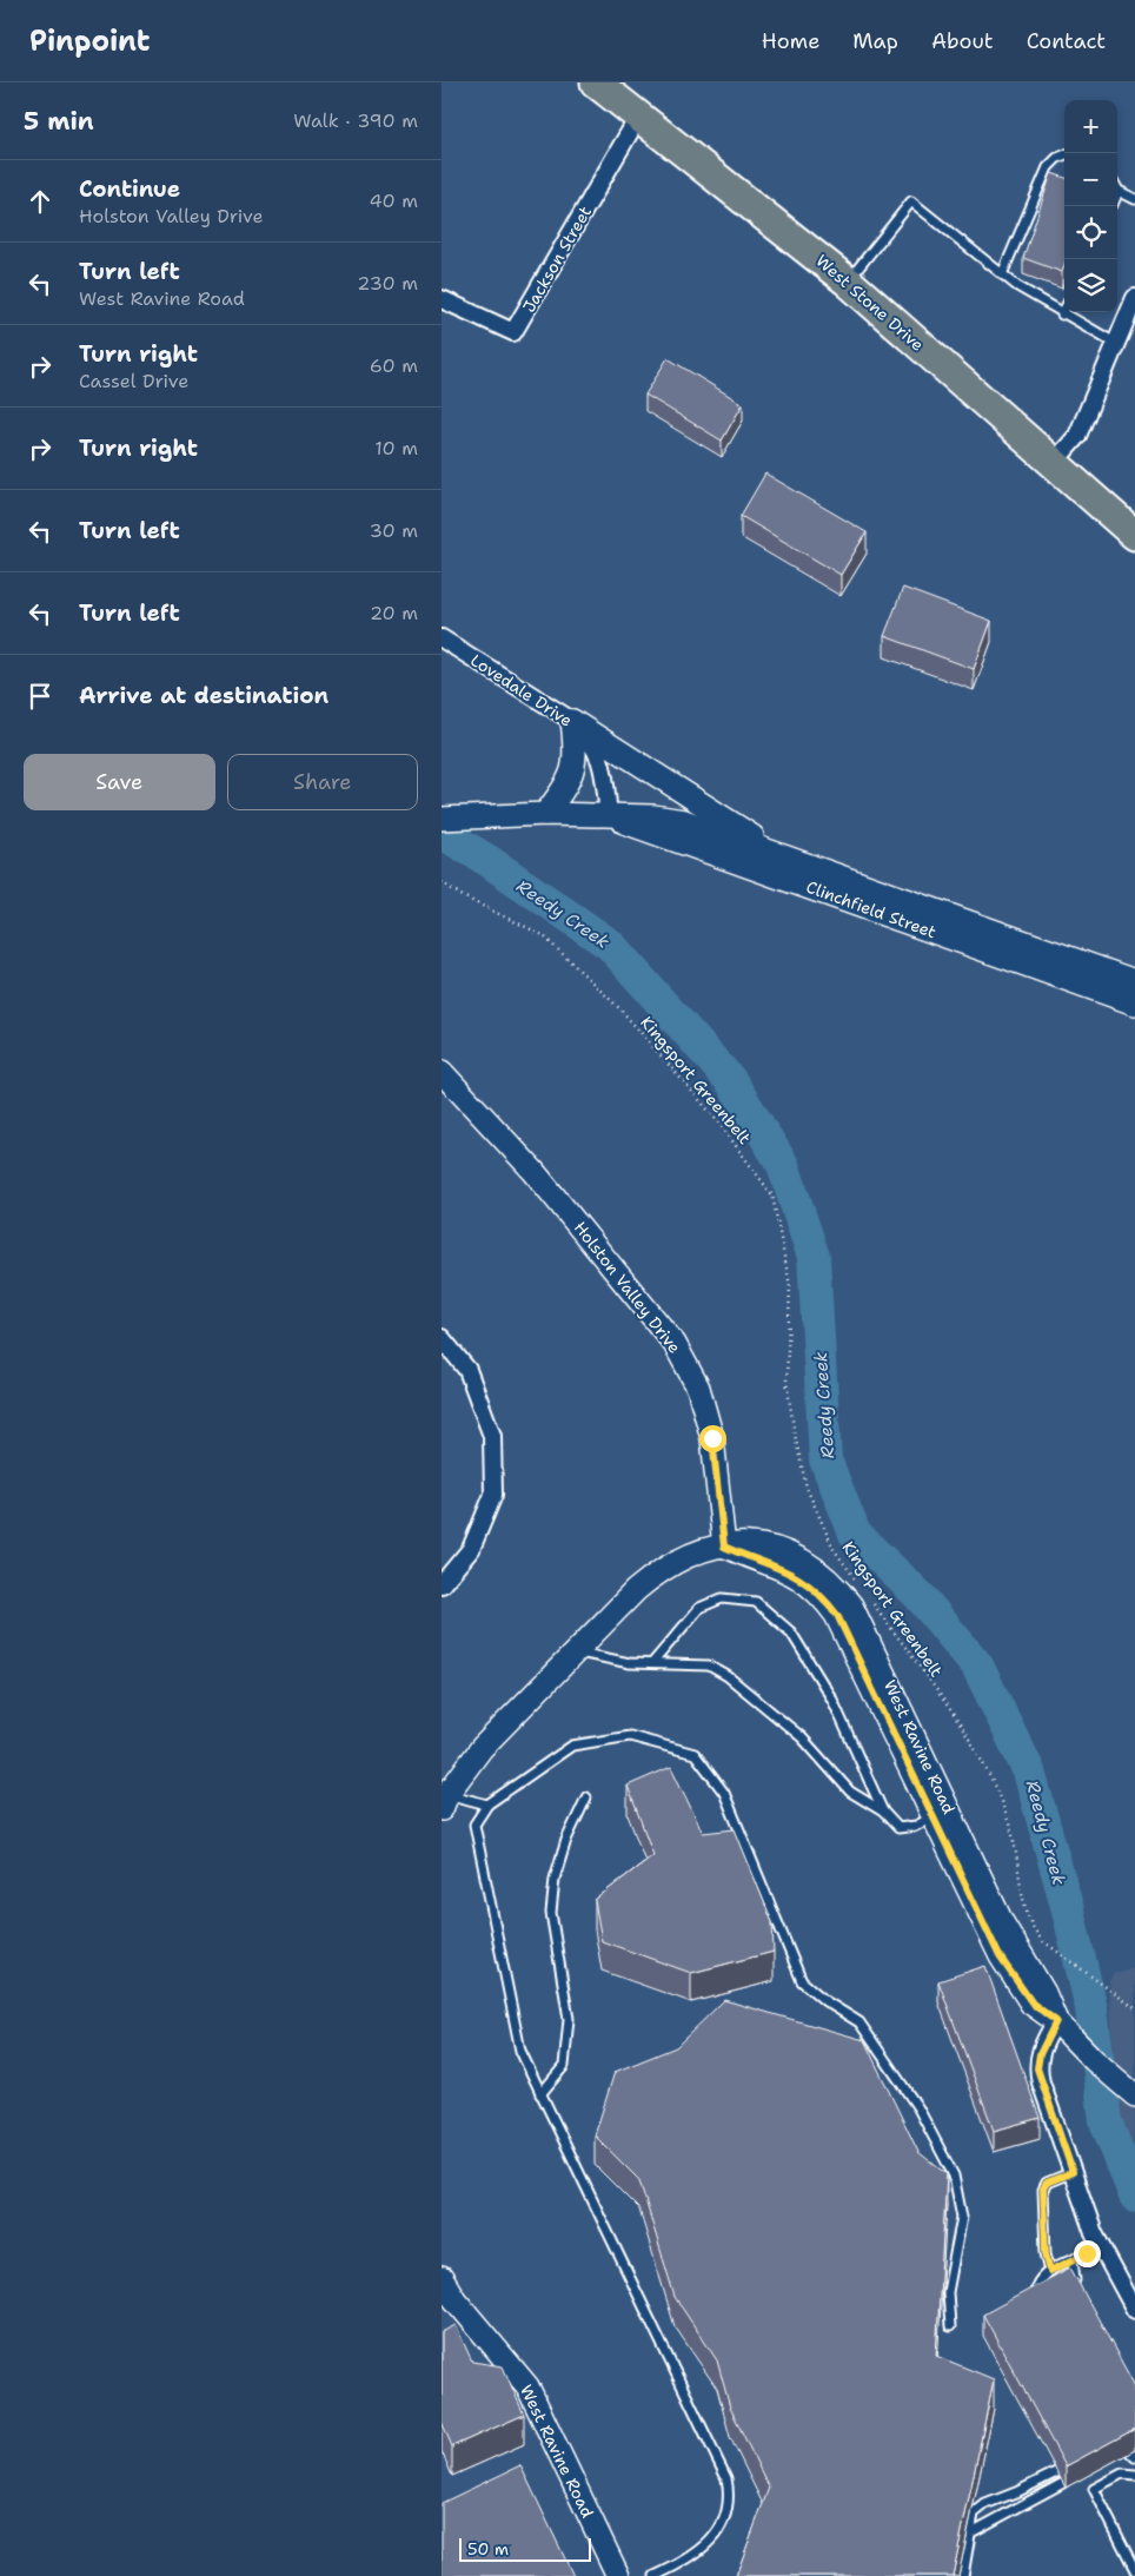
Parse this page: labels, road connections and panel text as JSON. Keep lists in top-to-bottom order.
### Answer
{
  "streets": {
    "highway": ["West Stone Drive"],
    "street": [
      "Jackson Street",
      "Lovedale Drive",
      "Clinchfield Street",
      "Holston Valley Drive",
      "West Ravine Road"
    ],
    "path": ["Kingsport Greenbelt"]
  },
  "crossings": [
    ["Jackson Street", "West Stone Drive"],
    ["Lovedale Drive", "Clinchfield Street"],
    ["Holston Valley Drive", "West Ravine Road"]
  ],
  "water": ["Reedy Creek"],
  "scale_bar": "50 m",
  "page": {
    "header": "Pinpoint",
    "nav": [
      "Home",
      "Map",
      "About",
      "Contact"
    ],
    "heading": ["5 min", "Walk · 390 m"],
    "map_buttons": ["+", "−"],
    "list": [
      ["Continue", "Holston Valley Drive", "40 m"],
      ["Turn left", "West Ravine Road", "230 m"],
      ["Turn right", "Cassel Drive", "60 m"],
      ["Turn right", "10 m"],
      ["Turn left", "30 m"],
      ["Turn left", "20 m"],
      "Arrive at destination"
    ],
    "buttons": ["Save", "Share"],
    "scale": "50 m"
  }
}
